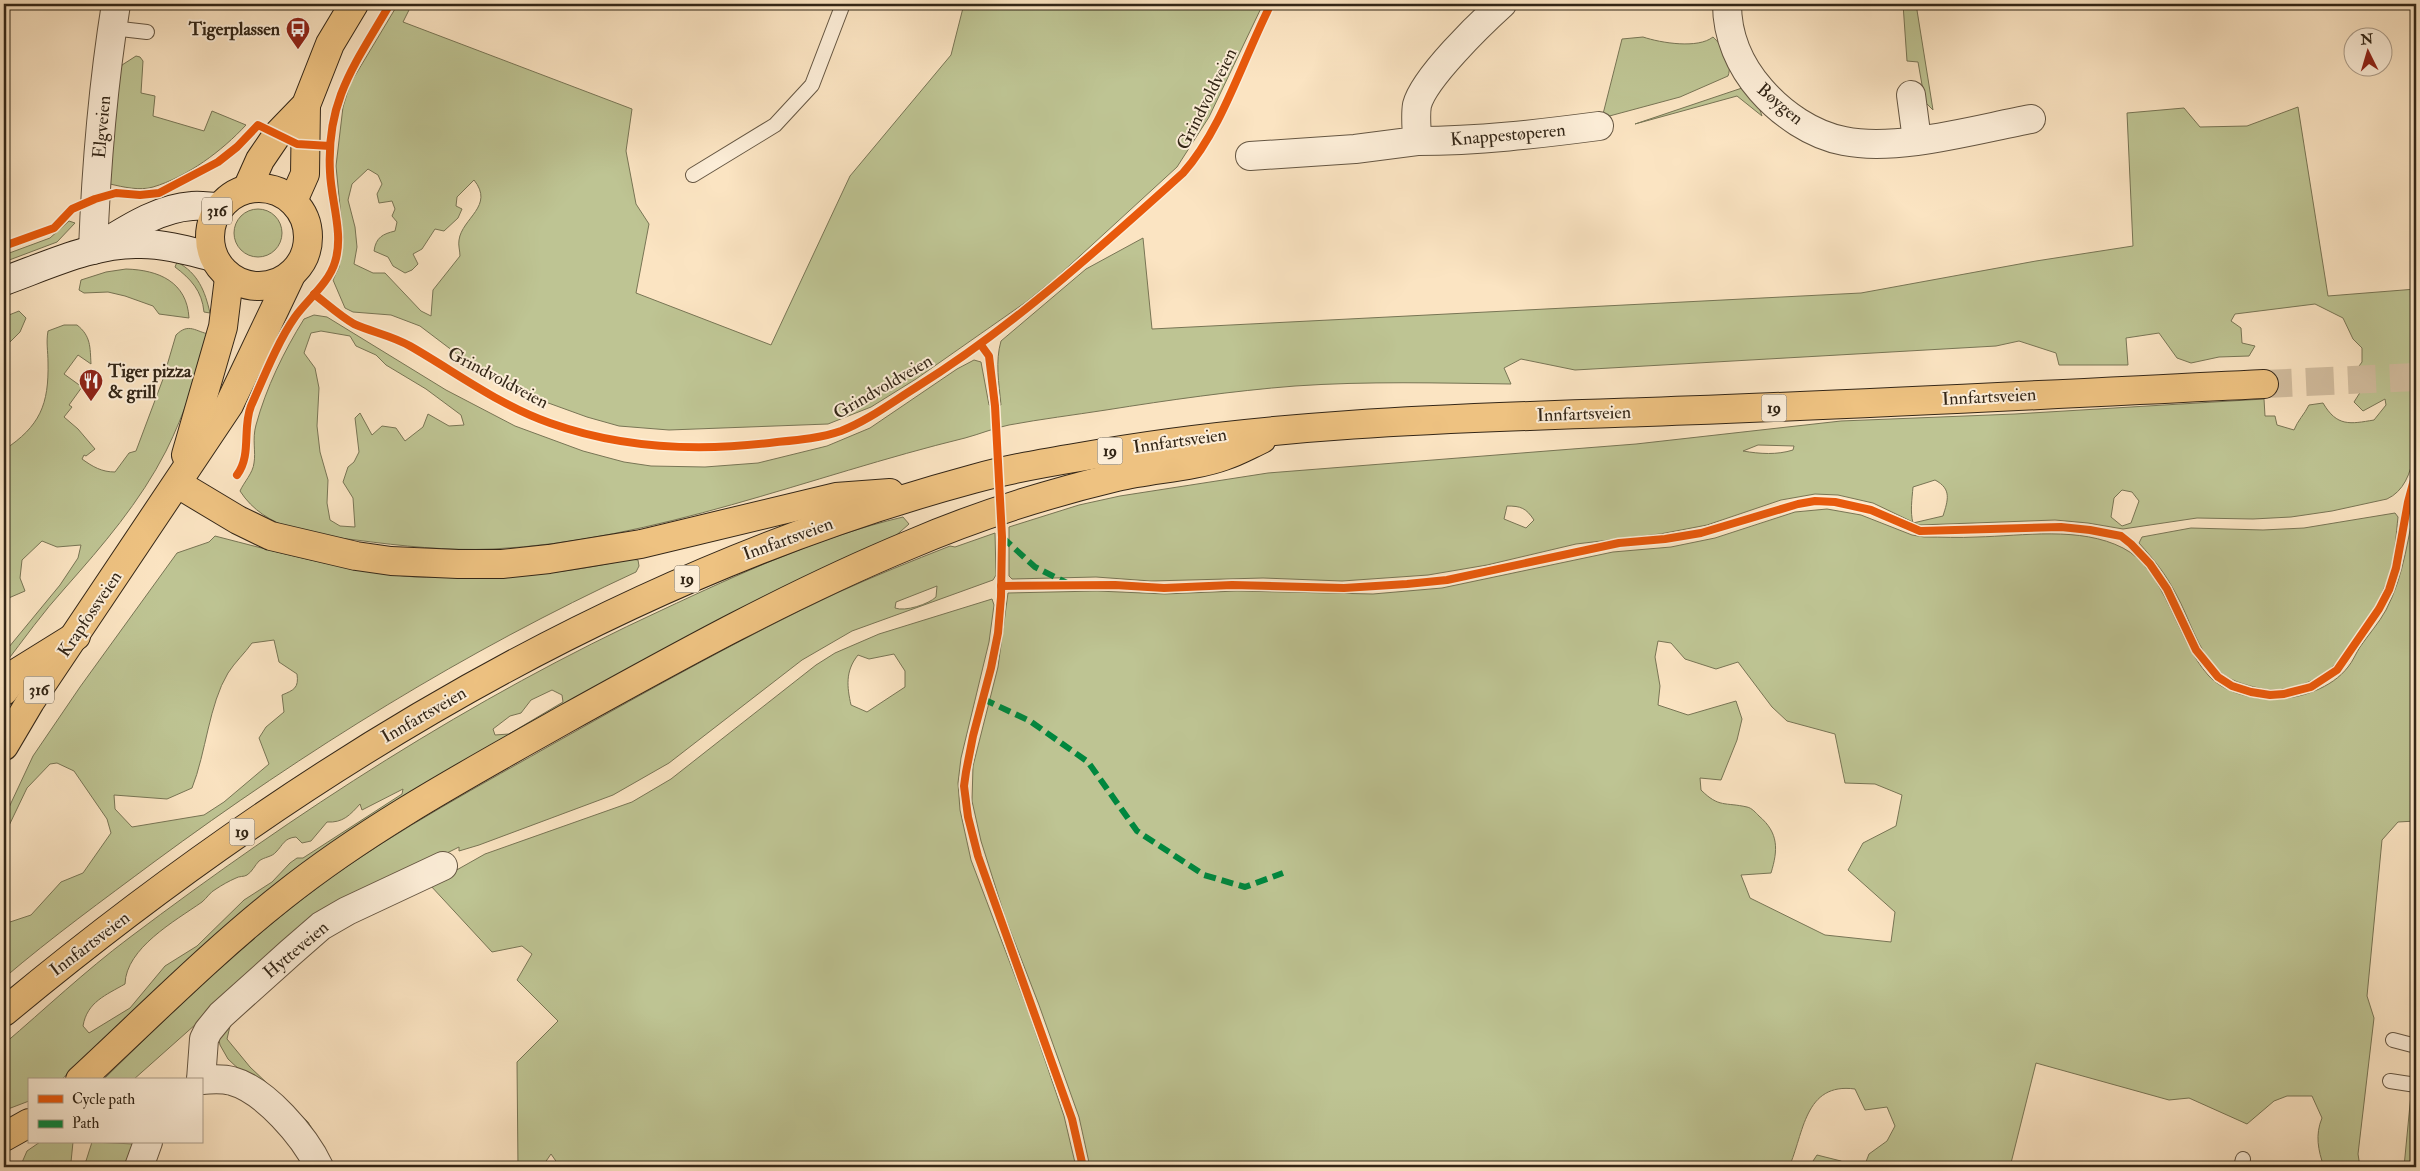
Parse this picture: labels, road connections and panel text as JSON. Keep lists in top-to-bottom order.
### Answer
{
  "streets": {
    "main road": [
      "316",
      "Innfartsveien",
      "19",
      "Krapfossveien"
    ],
    "street": [
      "Bøygen",
      "Elgveien",
      "Knappestøperen",
      "Hytteveien"
    ],
    "cycle path": ["Grindvoldveien"]
  },
  "crossings": [
    ["316", "Krapfossveien"]
  ],
  "places": {
    "bus stop": ["Tigerplassen"],
    "restaurant": ["Tiger pizza & grill"]
  },
  "legend": ["Cycle path", "Path"],
  "north": "top"
}
